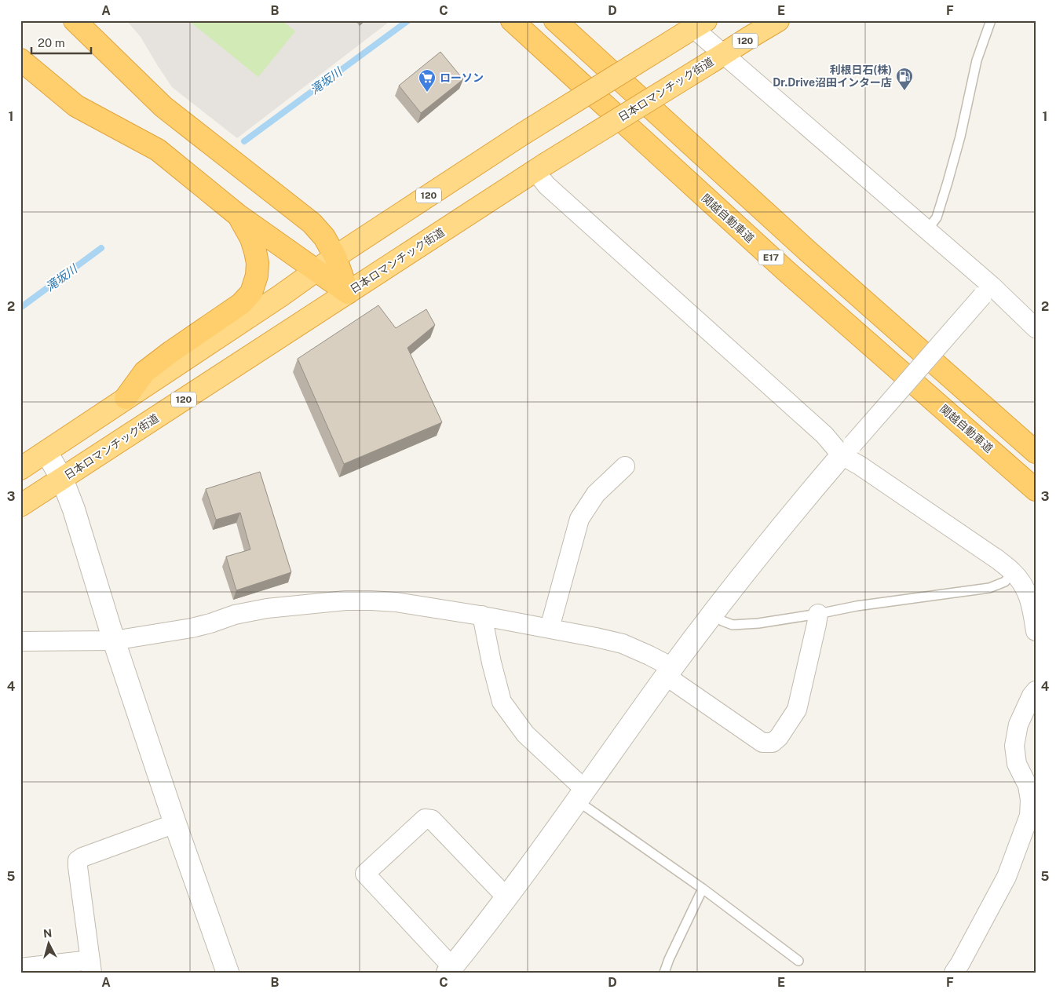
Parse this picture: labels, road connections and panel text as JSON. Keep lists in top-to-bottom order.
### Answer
{
  "streets": {
    "highway": [
      "120",
      "日本ロマンチック街道",
      "関越自動車道",
      "E17"
    ]
  },
  "water": ["滝坂川"],
  "places": {
    "fuel station": ["利根日石(株) Dr.Drive沼田インター店"],
    "supermarket": ["ローソン"]
  },
  "scale_bar": "20 m",
  "north": "top",
  "grid": {
    "columns": [
      "A",
      "B",
      "C",
      "D",
      "E",
      "F"
    ],
    "rows": [
      "1",
      "2",
      "3",
      "4",
      "5"
    ]
  }
}
